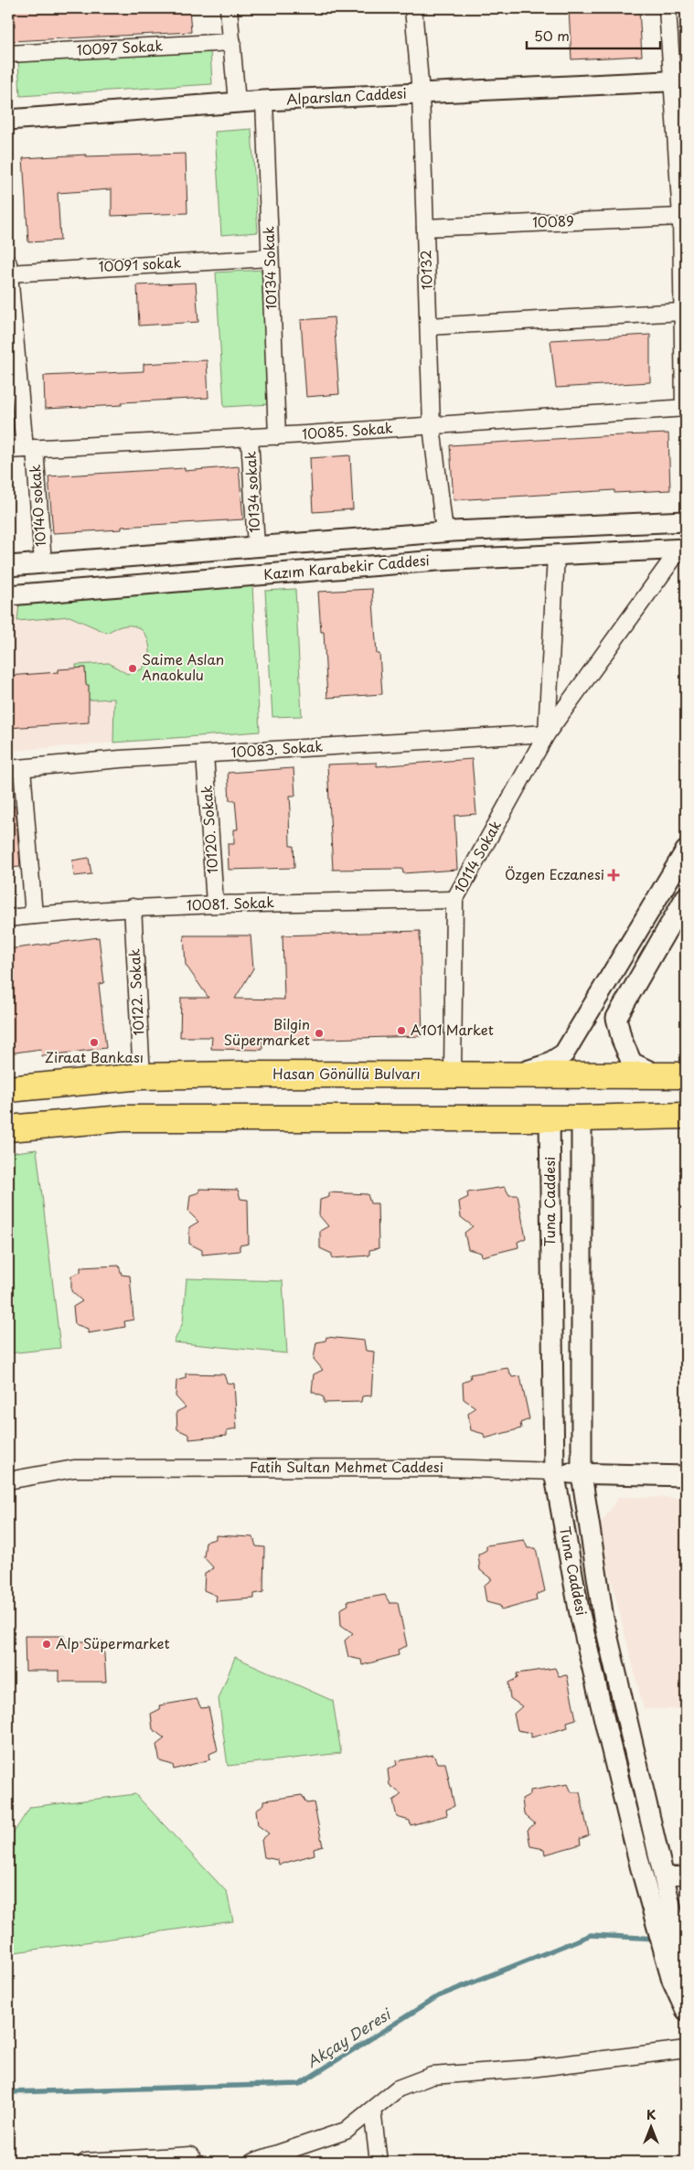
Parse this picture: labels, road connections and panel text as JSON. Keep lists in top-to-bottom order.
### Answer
{
  "streets": {
    "main road": ["Hasan Gönüllü Bulvarı"],
    "street": [
      "10097 Sokak",
      "Alparslan Caddesi",
      "10089",
      "10091 sokak",
      "10134 Sokak",
      "10132",
      "10085. Sokak",
      "10134 sokak",
      "10140 sokak",
      "Kazım Karabekir Caddesi",
      "10083. Sokak",
      "10120. Sokak",
      "10114 Sokak",
      "10081. Sokak",
      "10122. Sokak",
      "Tuna Caddesi",
      "Fatih Sultan Mehmet Caddesi"
    ]
  },
  "crossings": [
    ["Alparslan Caddesi", "10134 Sokak"],
    ["Alparslan Caddesi", "10132"],
    ["10089", "10132"],
    ["10091 sokak", "10134 Sokak"],
    ["10091 sokak", "10140 sokak"],
    ["10134 Sokak", "10085. Sokak"],
    ["10132", "10085. Sokak"],
    ["10132", "Kazım Karabekir Caddesi"],
    ["10085. Sokak", "10134 sokak"],
    ["10085. Sokak", "10140 sokak"],
    ["10134 sokak", "Kazım Karabekir Caddesi"],
    ["10140 sokak", "Kazım Karabekir Caddesi"],
    ["Kazım Karabekir Caddesi", "10114 Sokak"],
    ["10083. Sokak", "10120. Sokak"],
    ["10083. Sokak", "10114 Sokak"],
    ["10120. Sokak", "10081. Sokak"],
    ["10114 Sokak", "10081. Sokak"],
    ["10114 Sokak", "Hasan Gönüllü Bulvarı"],
    ["10081. Sokak", "10122. Sokak"],
    ["10122. Sokak", "Hasan Gönüllü Bulvarı"],
    ["Tuna Caddesi", "Fatih Sultan Mehmet Caddesi"]
  ],
  "water": ["Akçay Deresi"],
  "places": {
    "other": [
      "Saime Aslan Anaokulu",
      "A101 Market",
      "Bilgin Süpermarket",
      "Ziraat Bankası",
      "Alp Süpermarket"
    ],
    "health": ["Özgen Eczanesi"]
  },
  "scale_bar": "50 m",
  "north": "top"
}
